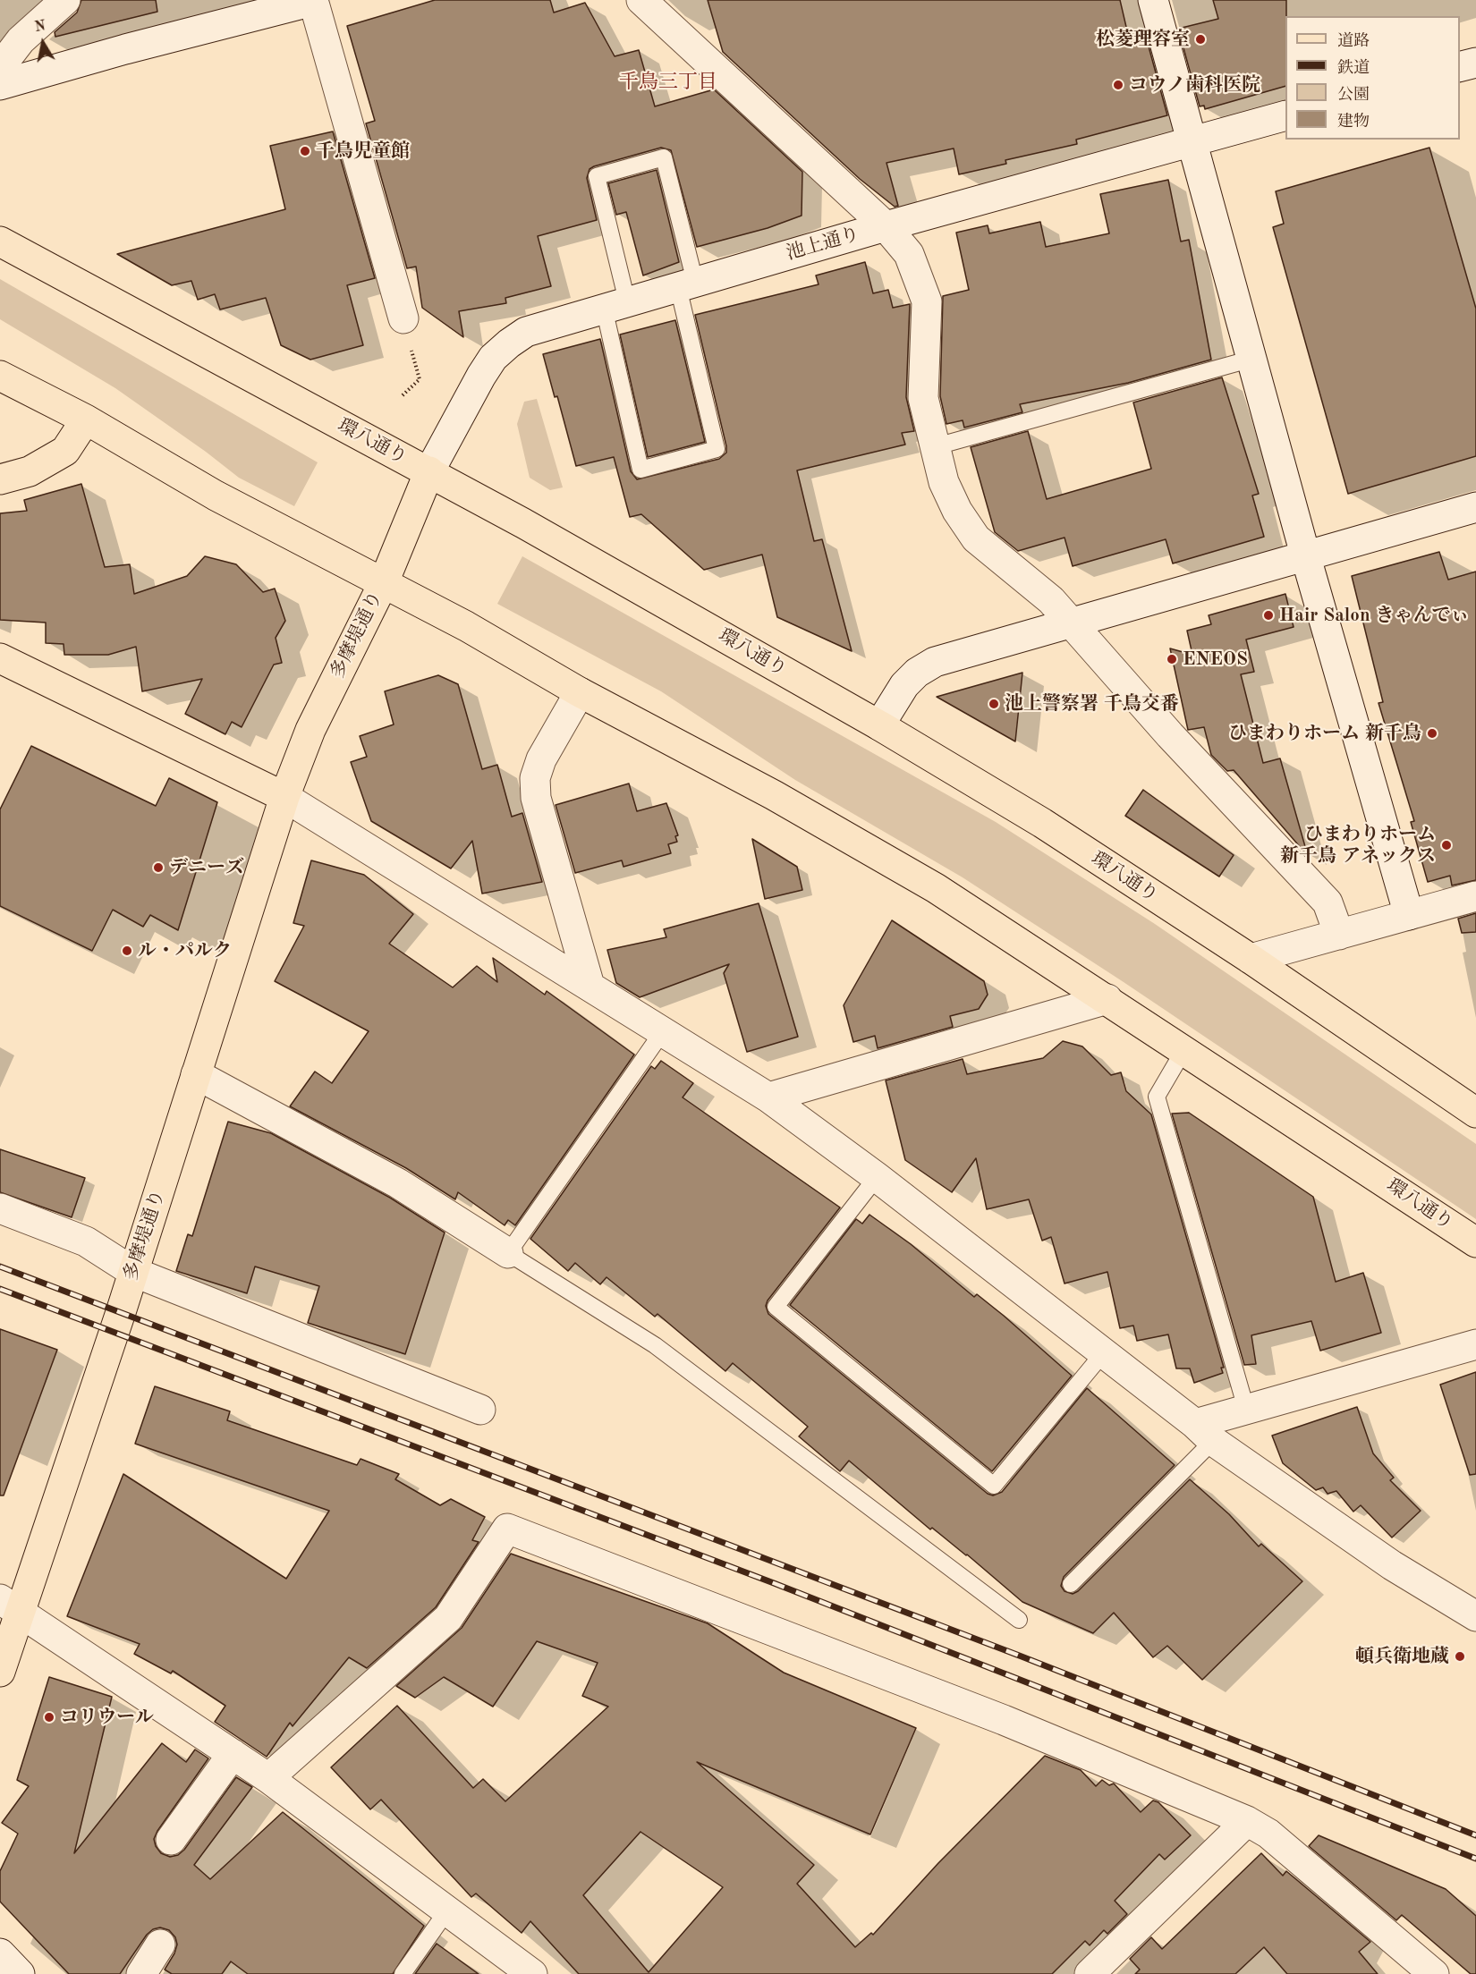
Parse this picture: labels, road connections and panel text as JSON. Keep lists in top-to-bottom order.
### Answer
{
  "streets": {
    "main road": ["環八通り", "多摩堤通り"],
    "street": ["池上通り"]
  },
  "crossings": [
    ["池上通り", "環八通り"],
    ["池上通り", "多摩堤通り"],
    ["環八通り", "多摩堤通り"]
  ],
  "districts": ["千鳥三丁目"],
  "places": [
    "松菱理容室",
    "コウノ歯科医院",
    "千鳥児童館",
    "Hair Salon きゃんでぃ",
    "ENEOS",
    "池上警察署 千鳥交番",
    "ひまわりホーム 新千鳥",
    "ひまわりホーム 新千鳥 アネックス",
    "デニーズ",
    "ル・パルク",
    "頓兵衛地蔵",
    "コリウール"
  ],
  "legend": [
    "道路",
    "鉄道",
    "公園",
    "建物"
  ],
  "north": "top"
}
